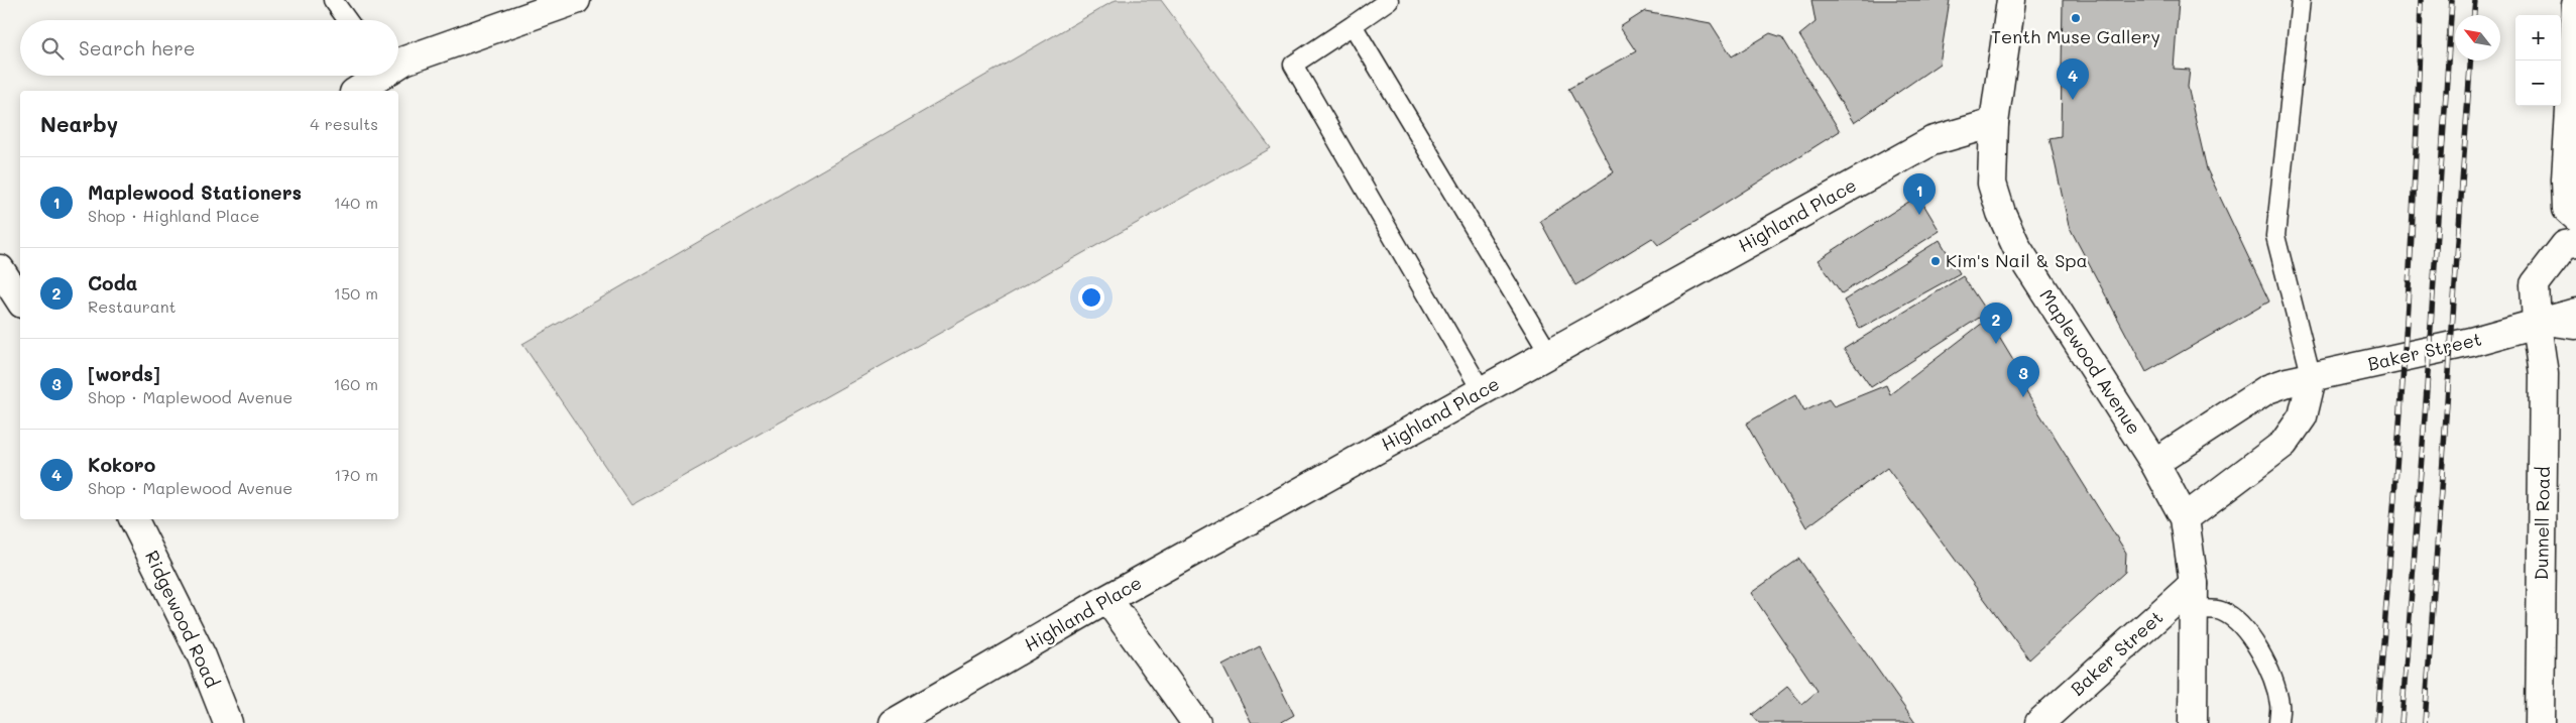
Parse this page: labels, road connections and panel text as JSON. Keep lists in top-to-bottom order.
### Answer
{
  "streets": {
    "street": [
      "Highland Place",
      "Baker Street",
      "Maplewood Avenue",
      "Dunnell Road",
      "Ridgewood Road"
    ]
  },
  "crossings": [
    ["Highland Place", "Maplewood Avenue"],
    ["Baker Street", "Maplewood Avenue"],
    ["Baker Street", "Dunnell Road"]
  ],
  "places": ["Tenth Muse Gallery", "Kim's Nail & Spa"],
  "north": "top left",
  "page": {
    "map_buttons": ["+", "−"],
    "search": "Search here",
    "pins": [
      "4",
      "1",
      "2",
      "3"
    ],
    "heading": ["Nearby", "4 results"],
    "list": [
      {
        "mark": "1",
        "name": "Maplewood Stationers",
        "note": "Shop · Highland Place",
        "value": "140 m"
      },
      {
        "mark": "2",
        "name": "Coda",
        "note": "Restaurant",
        "value": "150 m"
      },
      {
        "mark": "3",
        "name": "[words]",
        "note": "Shop · Maplewood Avenue",
        "value": "160 m"
      },
      {
        "mark": "4",
        "name": "Kokoro",
        "note": "Shop · Maplewood Avenue",
        "value": "170 m"
      }
    ]
  }
}
